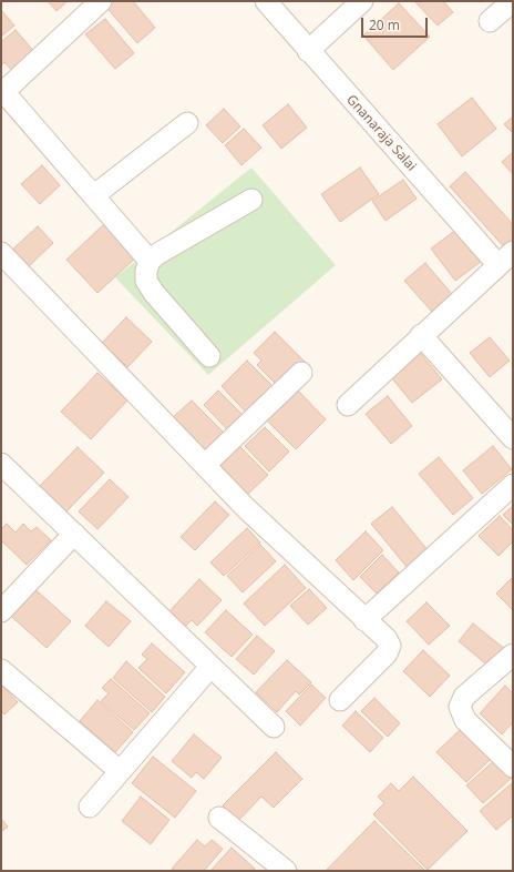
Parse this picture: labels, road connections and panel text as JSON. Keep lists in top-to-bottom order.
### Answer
{
  "streets": {
    "street": ["Gnanaraja Salai"]
  },
  "scale_bar": "20 m"
}
